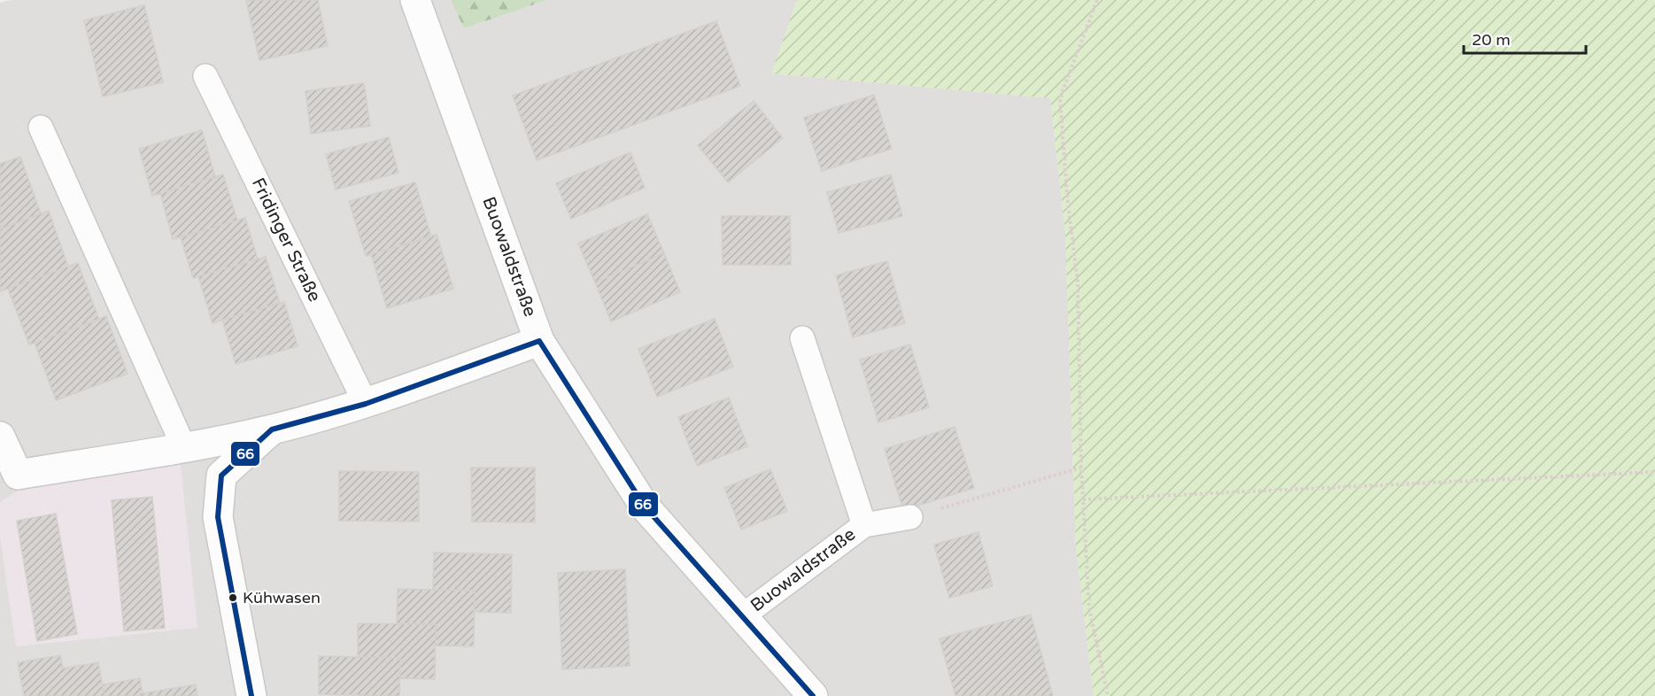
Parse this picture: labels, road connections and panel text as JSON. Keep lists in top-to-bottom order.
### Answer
{
  "streets": {
    "street": ["Buowaldstraße"],
    "lane": ["Fridinger Straße"]
  },
  "places": ["Kühwasen"],
  "lines": ["transit line 66"],
  "scale_bar": "20 m"
}
